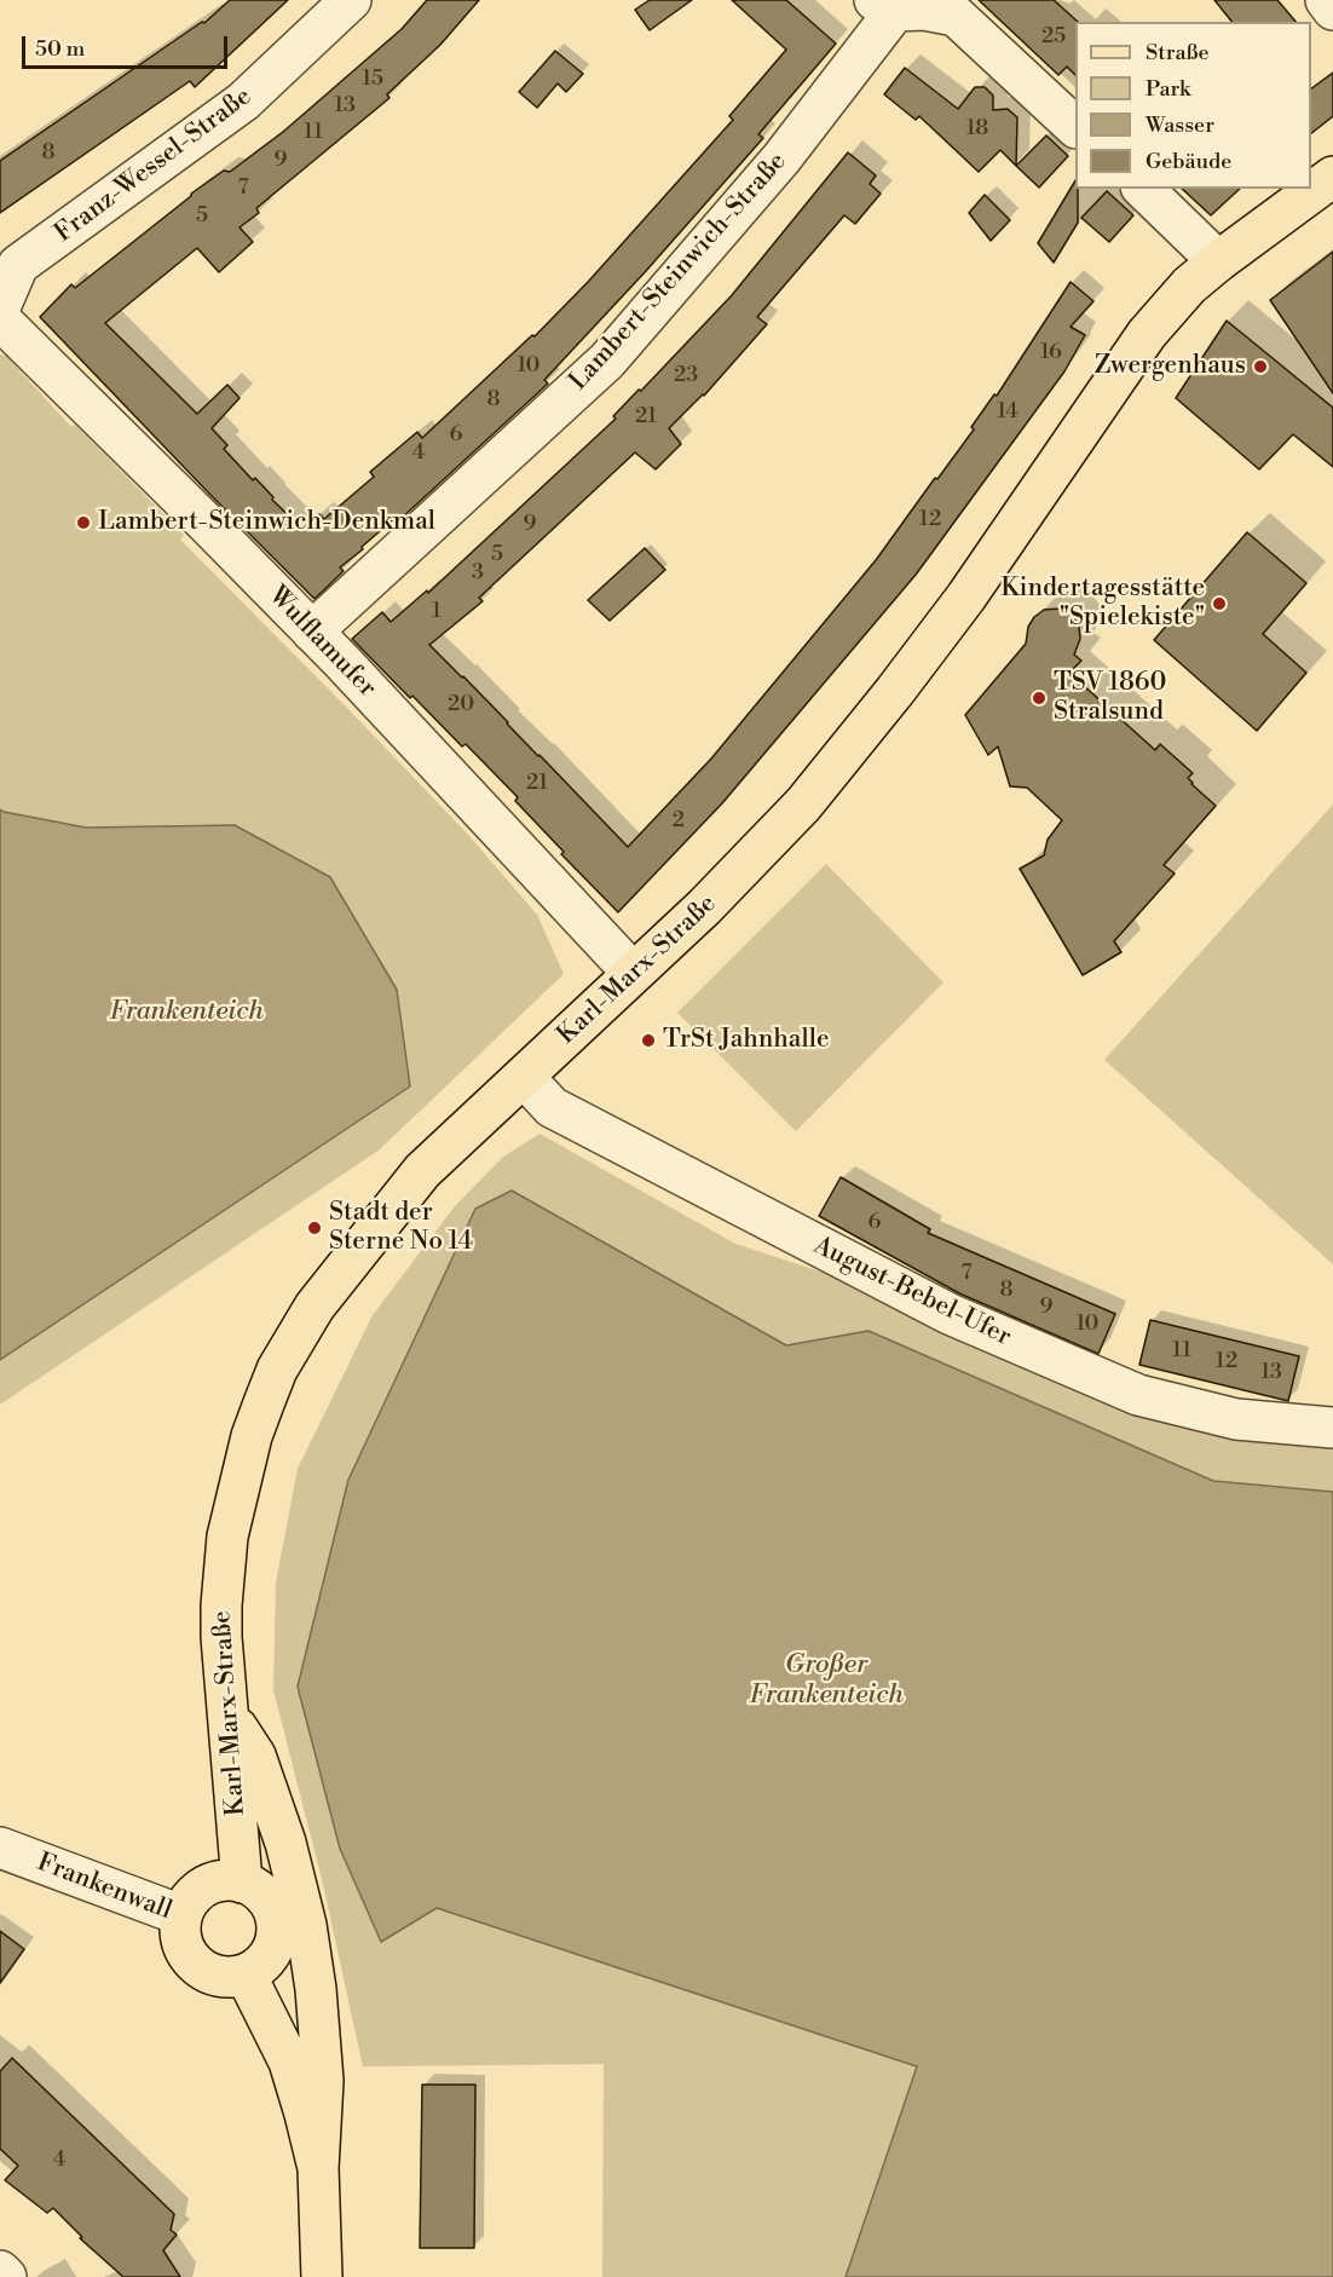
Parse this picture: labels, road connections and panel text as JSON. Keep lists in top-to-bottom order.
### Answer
{
  "streets": {
    "main road": ["Karl-Marx-Straße", "Frankenwall"],
    "street": [
      "Franz-Wessel-Straße",
      "Lambert-Steinwich-Straße",
      "Wulflamufer",
      "August-Bebel-Ufer"
    ]
  },
  "crossings": [
    ["Lambert-Steinwich-Straße", "Wulflamufer"],
    ["Wulflamufer", "Karl-Marx-Straße"],
    ["Karl-Marx-Straße", "August-Bebel-Ufer"],
    ["Karl-Marx-Straße", "Frankenwall"]
  ],
  "water": ["Frankenteich", "Großer Frankenteich"],
  "places": [
    "Zwergenhaus",
    "Lambert-Steinwich-Denkmal",
    "Kindertagesstätte \"Spielekiste\"",
    "TSV 1860 Stralsund",
    "TrSt Jahnhalle",
    "Stadt der Sterne No 14"
  ],
  "house_numbers": [
    "25",
    "15",
    "13",
    "18",
    "11",
    "8",
    "9",
    "7",
    "5",
    "16",
    "10",
    "23",
    "8",
    "14",
    "21",
    "6",
    "4",
    "12",
    "9",
    "5",
    "3",
    "1",
    "20",
    "21",
    "2",
    "6",
    "7",
    "8",
    "9",
    "10",
    "11",
    "12",
    "13",
    "4"
  ],
  "legend": [
    "Straße",
    "Park",
    "Wasser",
    "Gebäude"
  ],
  "scale_bar": "50 m"
}
